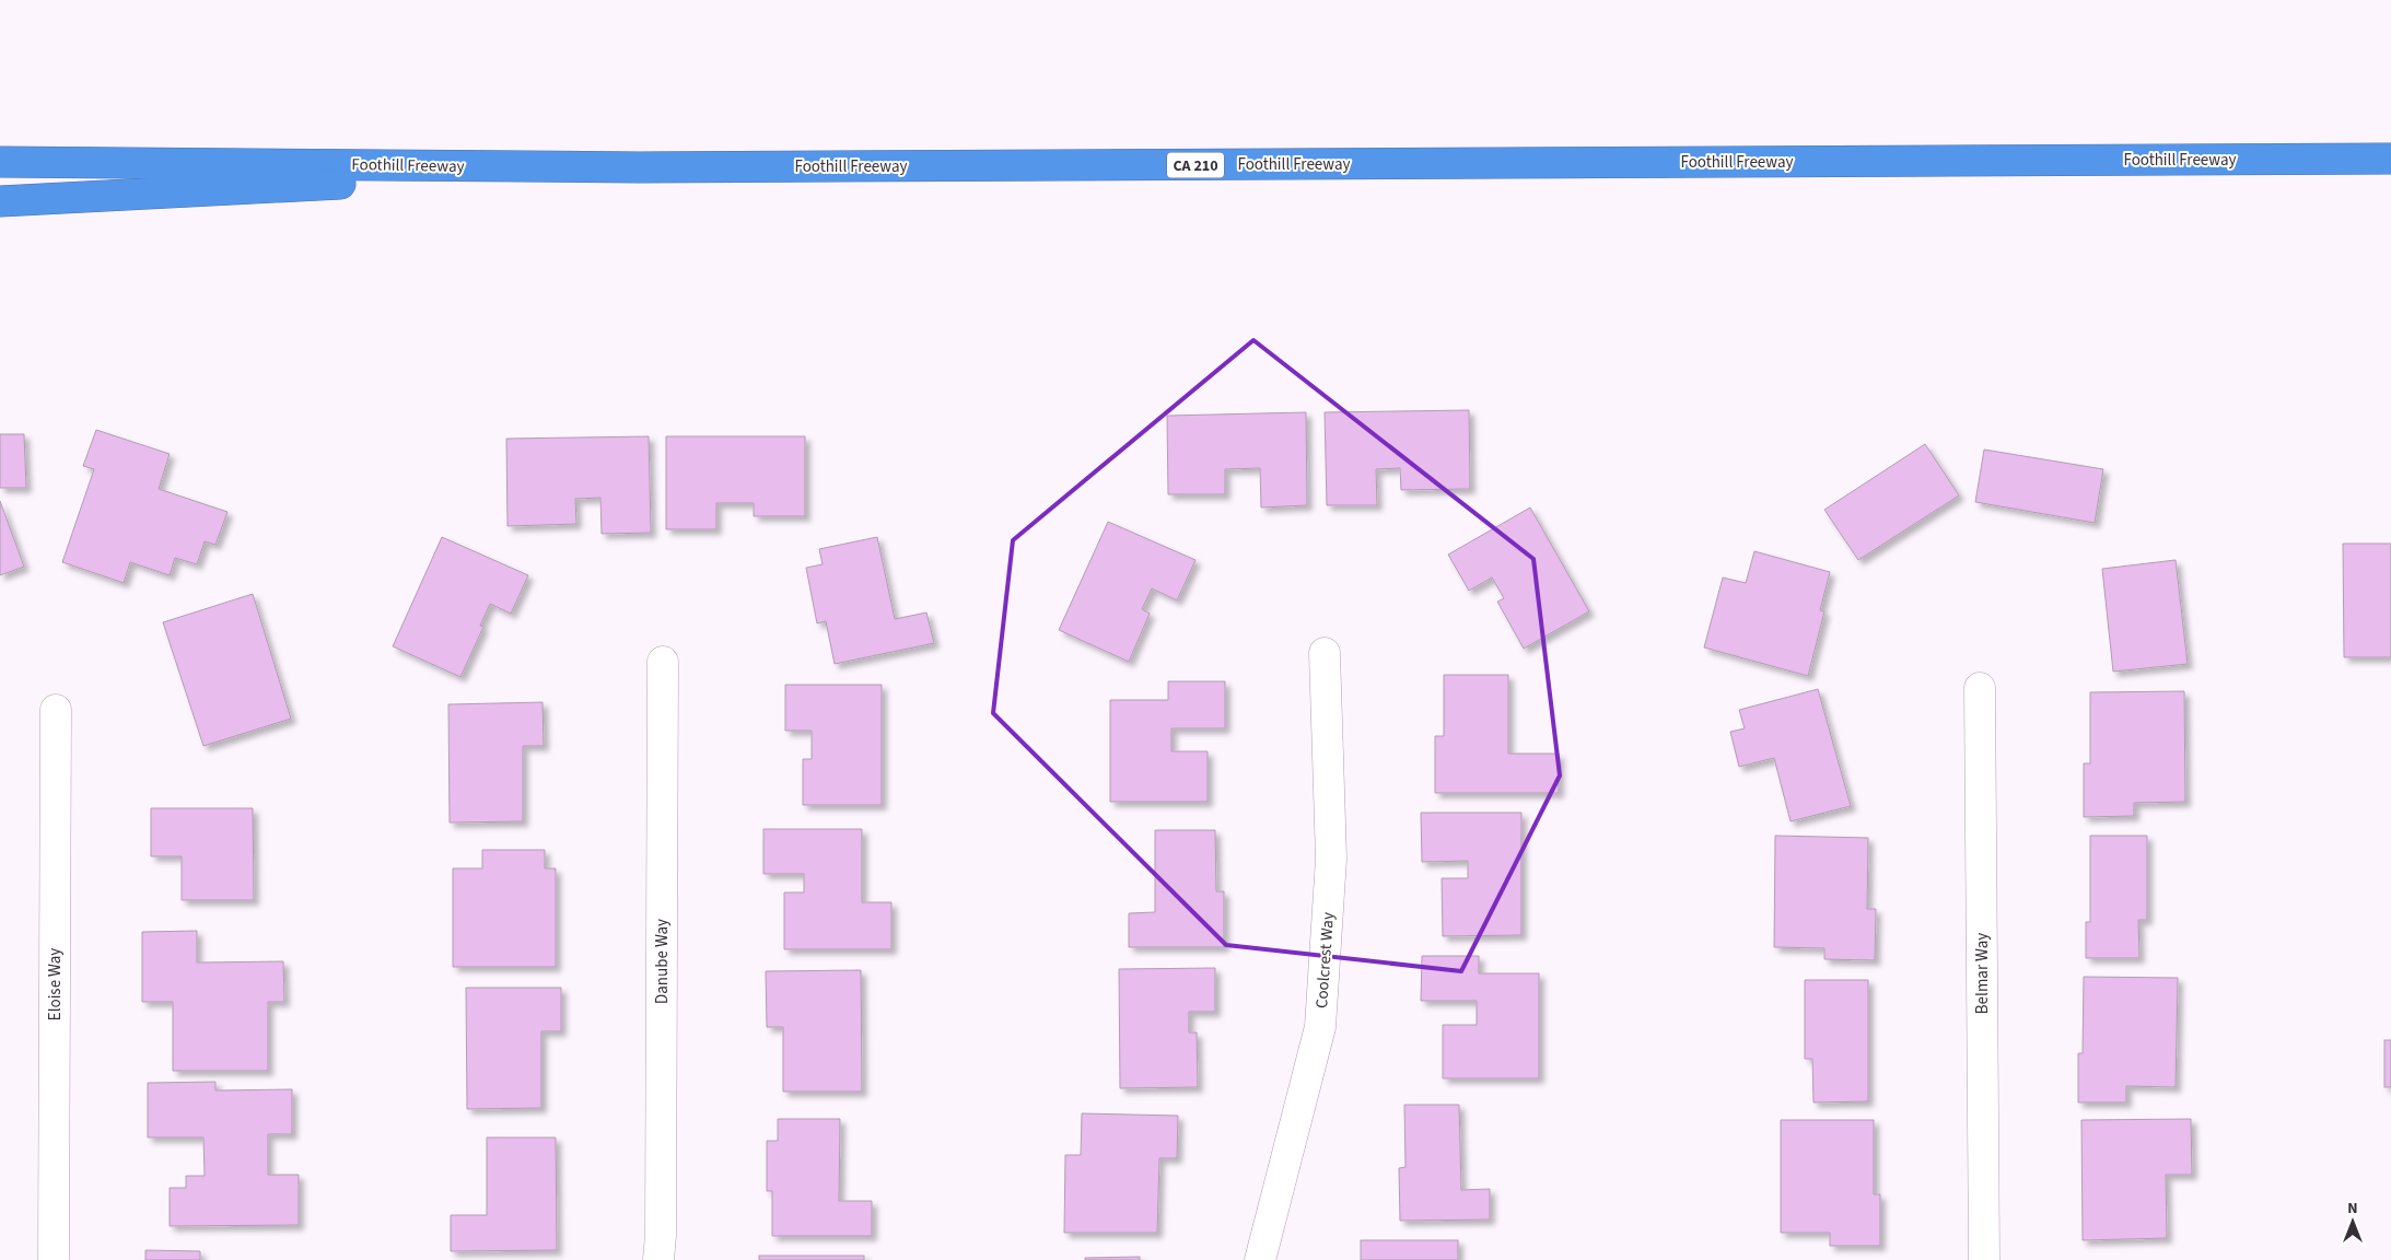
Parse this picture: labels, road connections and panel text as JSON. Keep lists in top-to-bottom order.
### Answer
{
  "streets": {
    "highway": ["Foothill Freeway", "CA 210"],
    "street": [
      "Coolcrest Way",
      "Danube Way",
      "Belmar Way",
      "Eloise Way"
    ]
  },
  "north": "top"
}
